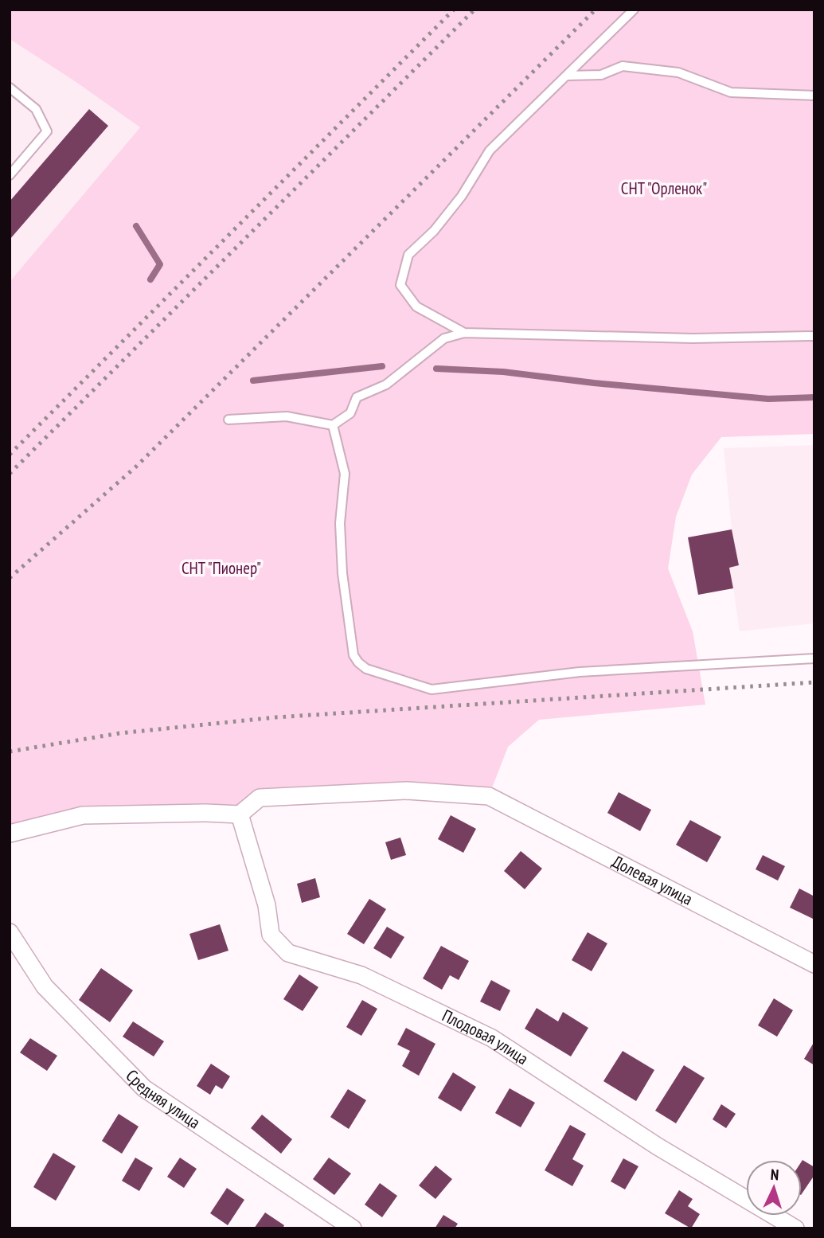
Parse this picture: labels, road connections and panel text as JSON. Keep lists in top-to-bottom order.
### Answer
{
  "streets": {
    "street": ["Долевая улица", "Плодовая улица", "Средняя улица"]
  },
  "crossings": [
    ["Долевая улица", "Плодовая улица"]
  ],
  "parks": ["СНТ \"Орленок\"", "СНТ \"Пионер\""],
  "north": "top"
}
